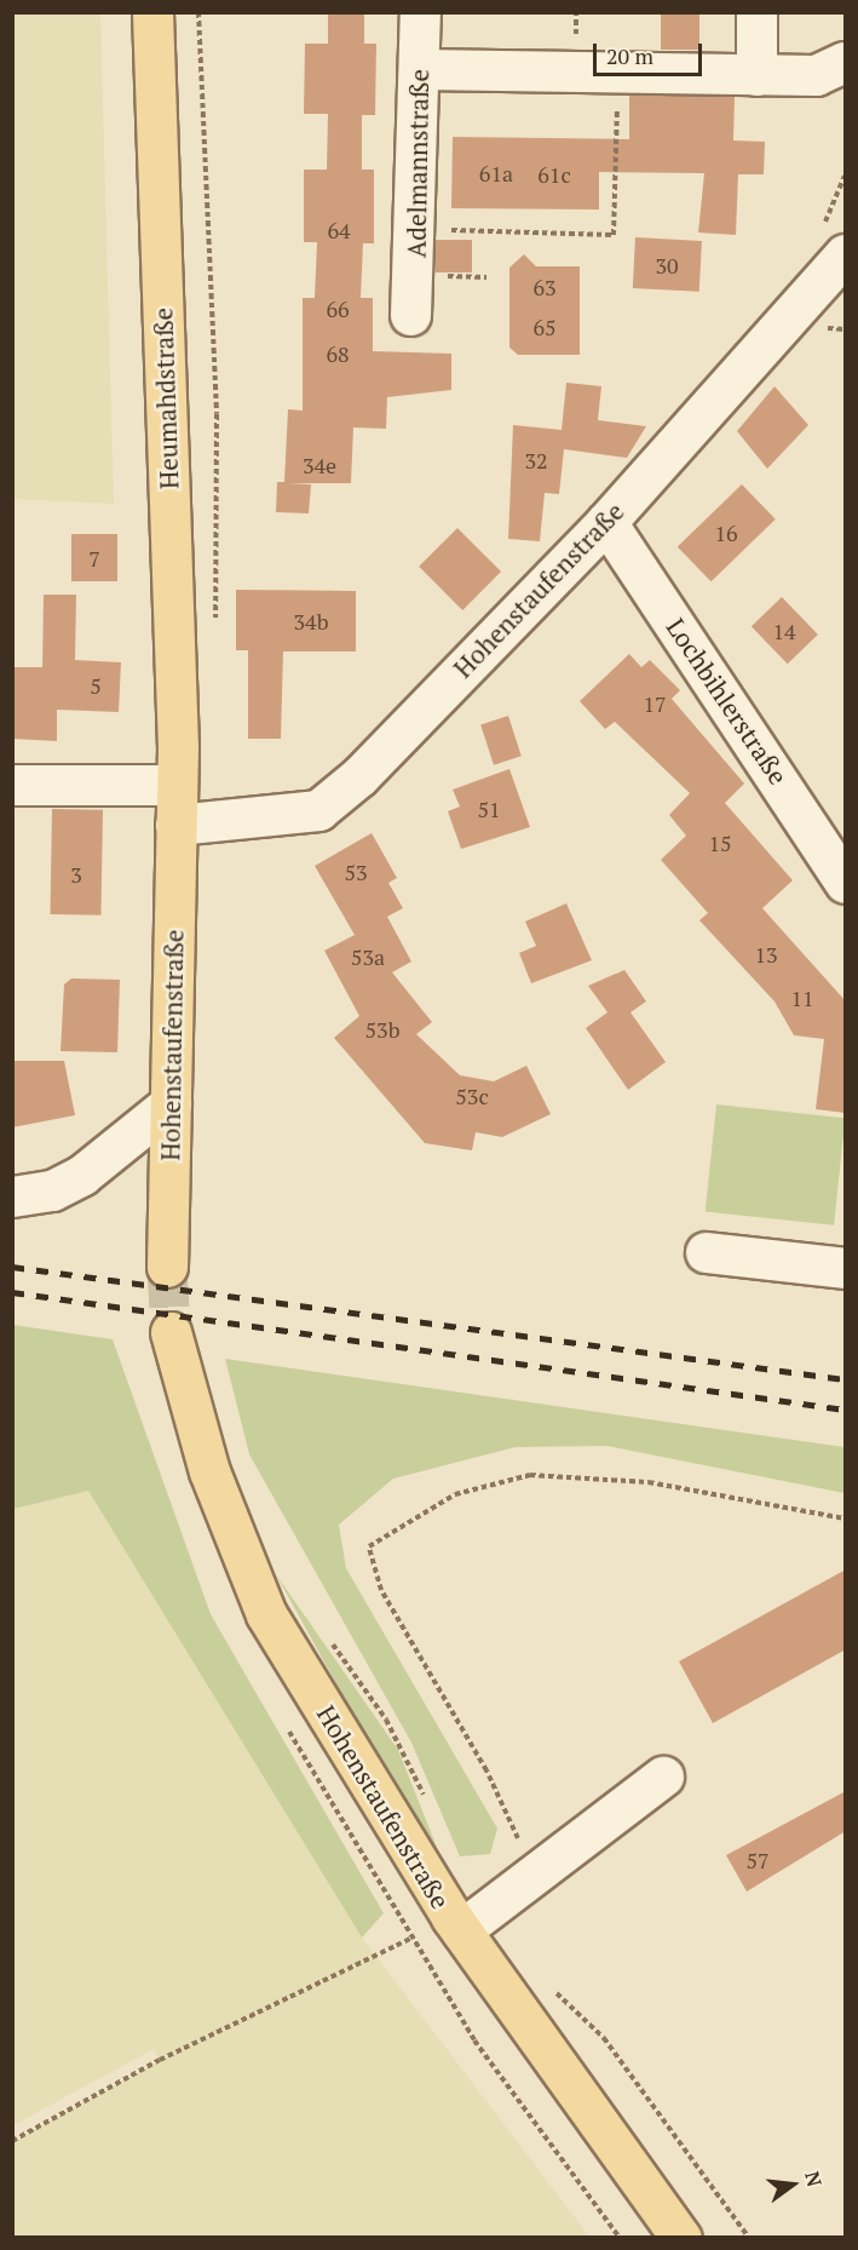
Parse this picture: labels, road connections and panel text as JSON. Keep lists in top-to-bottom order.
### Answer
{
  "streets": {
    "main road": ["Heumahdstraße", "Hohenstaufenstraße"],
    "street": ["Adelmannstraße", "Lochbihlerstraße"]
  },
  "crossings": [
    ["Heumahdstraße", "Hohenstaufenstraße"],
    ["Hohenstaufenstraße", "Lochbihlerstraße"]
  ],
  "house_numbers": [
    "61a",
    "61c",
    "64",
    "30",
    "63",
    "66",
    "65",
    "68",
    "32",
    "34e",
    "16",
    "7",
    "34b",
    "14",
    "5",
    "17",
    "51",
    "15",
    "53",
    "3",
    "13",
    "53a",
    "11",
    "53b",
    "53c",
    "57"
  ],
  "scale_bar": "20 m",
  "north": "right"
}
